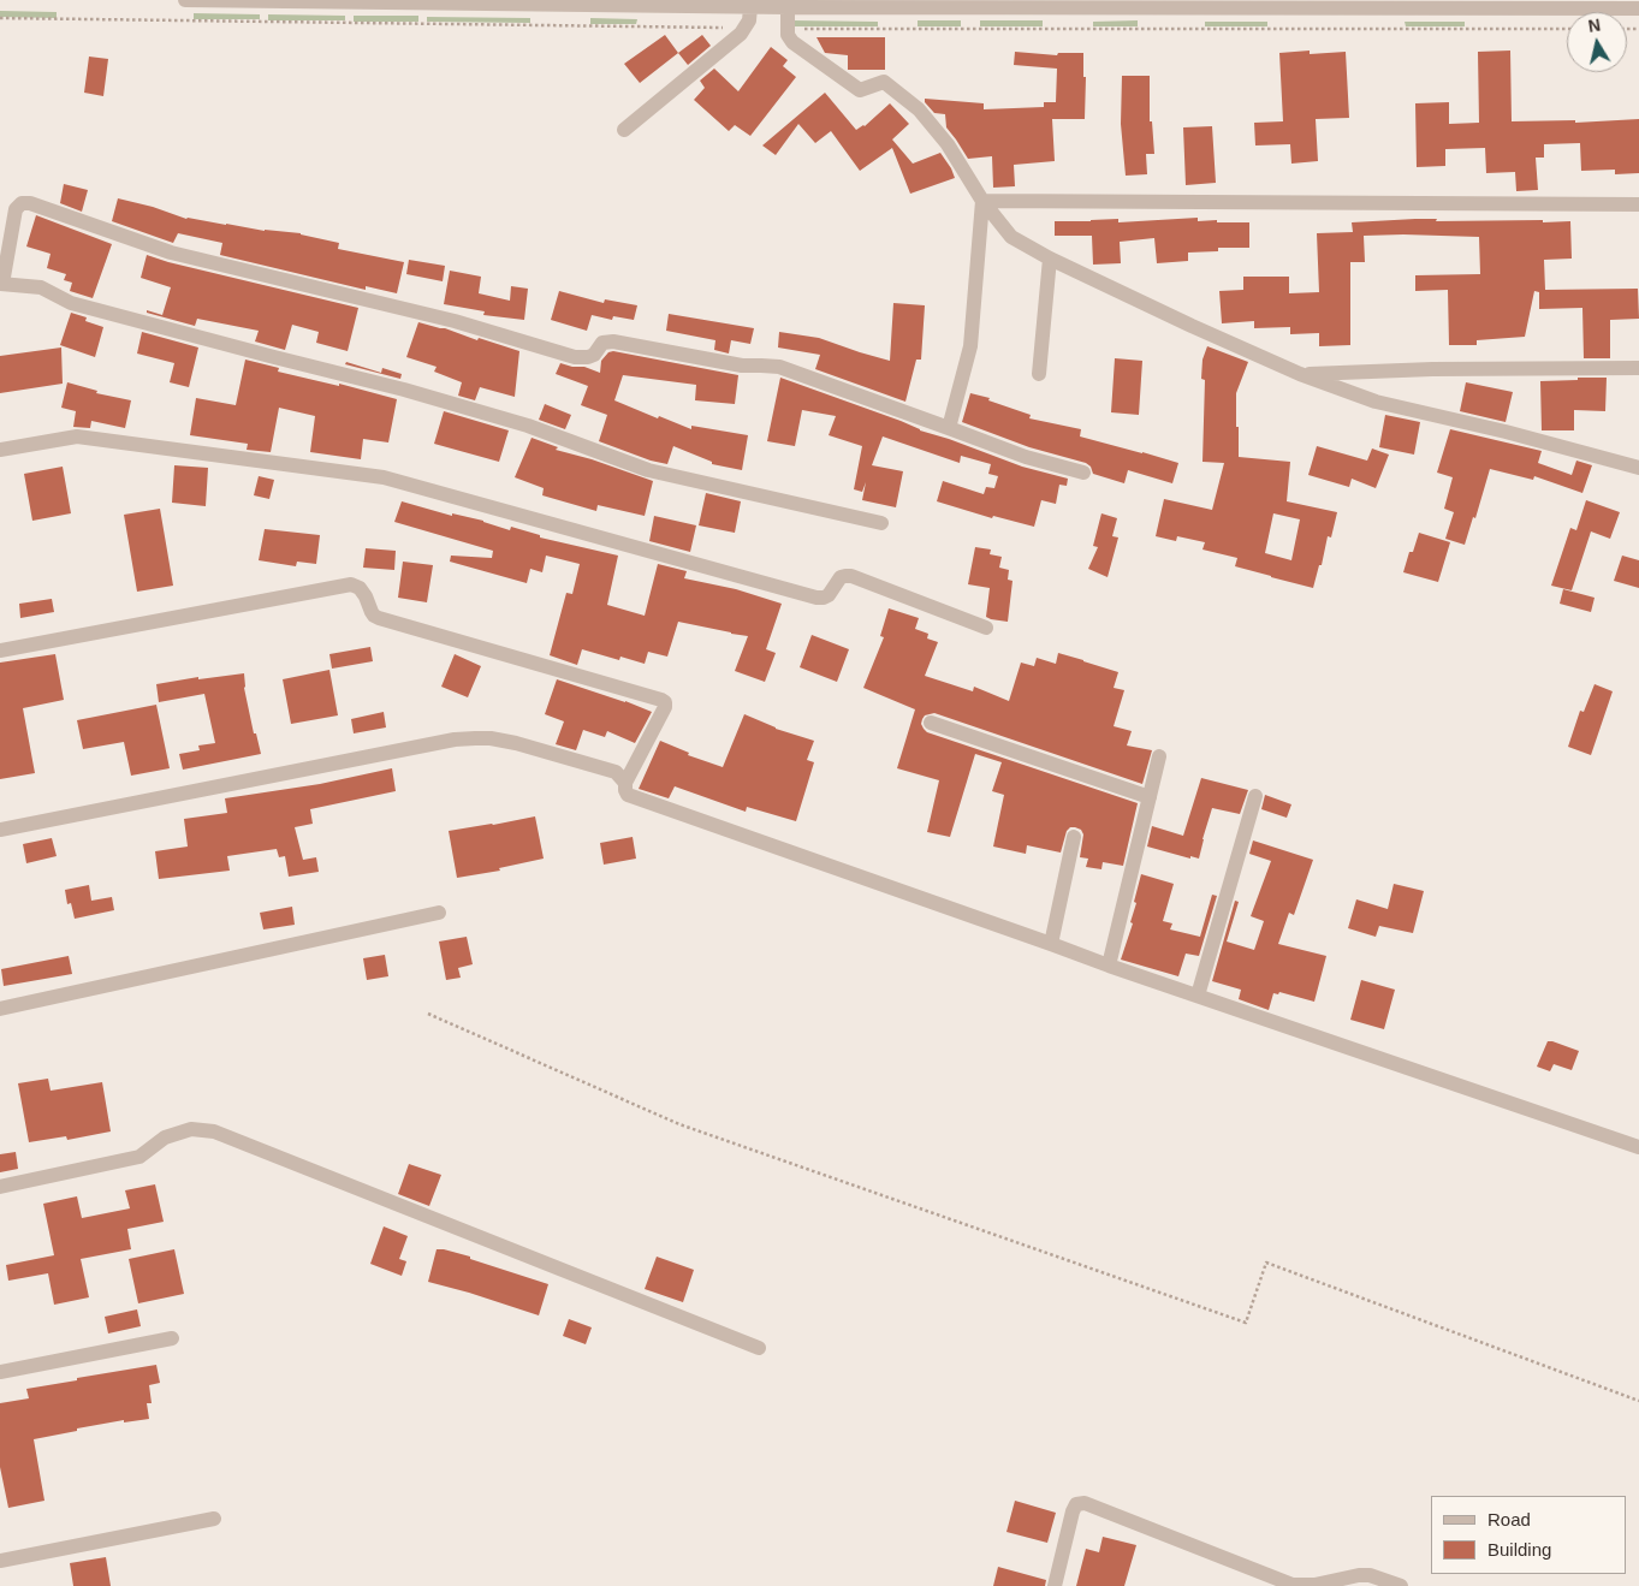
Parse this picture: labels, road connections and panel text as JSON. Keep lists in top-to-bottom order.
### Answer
{
  "legend": ["Road", "Building"],
  "north": "top"
}
